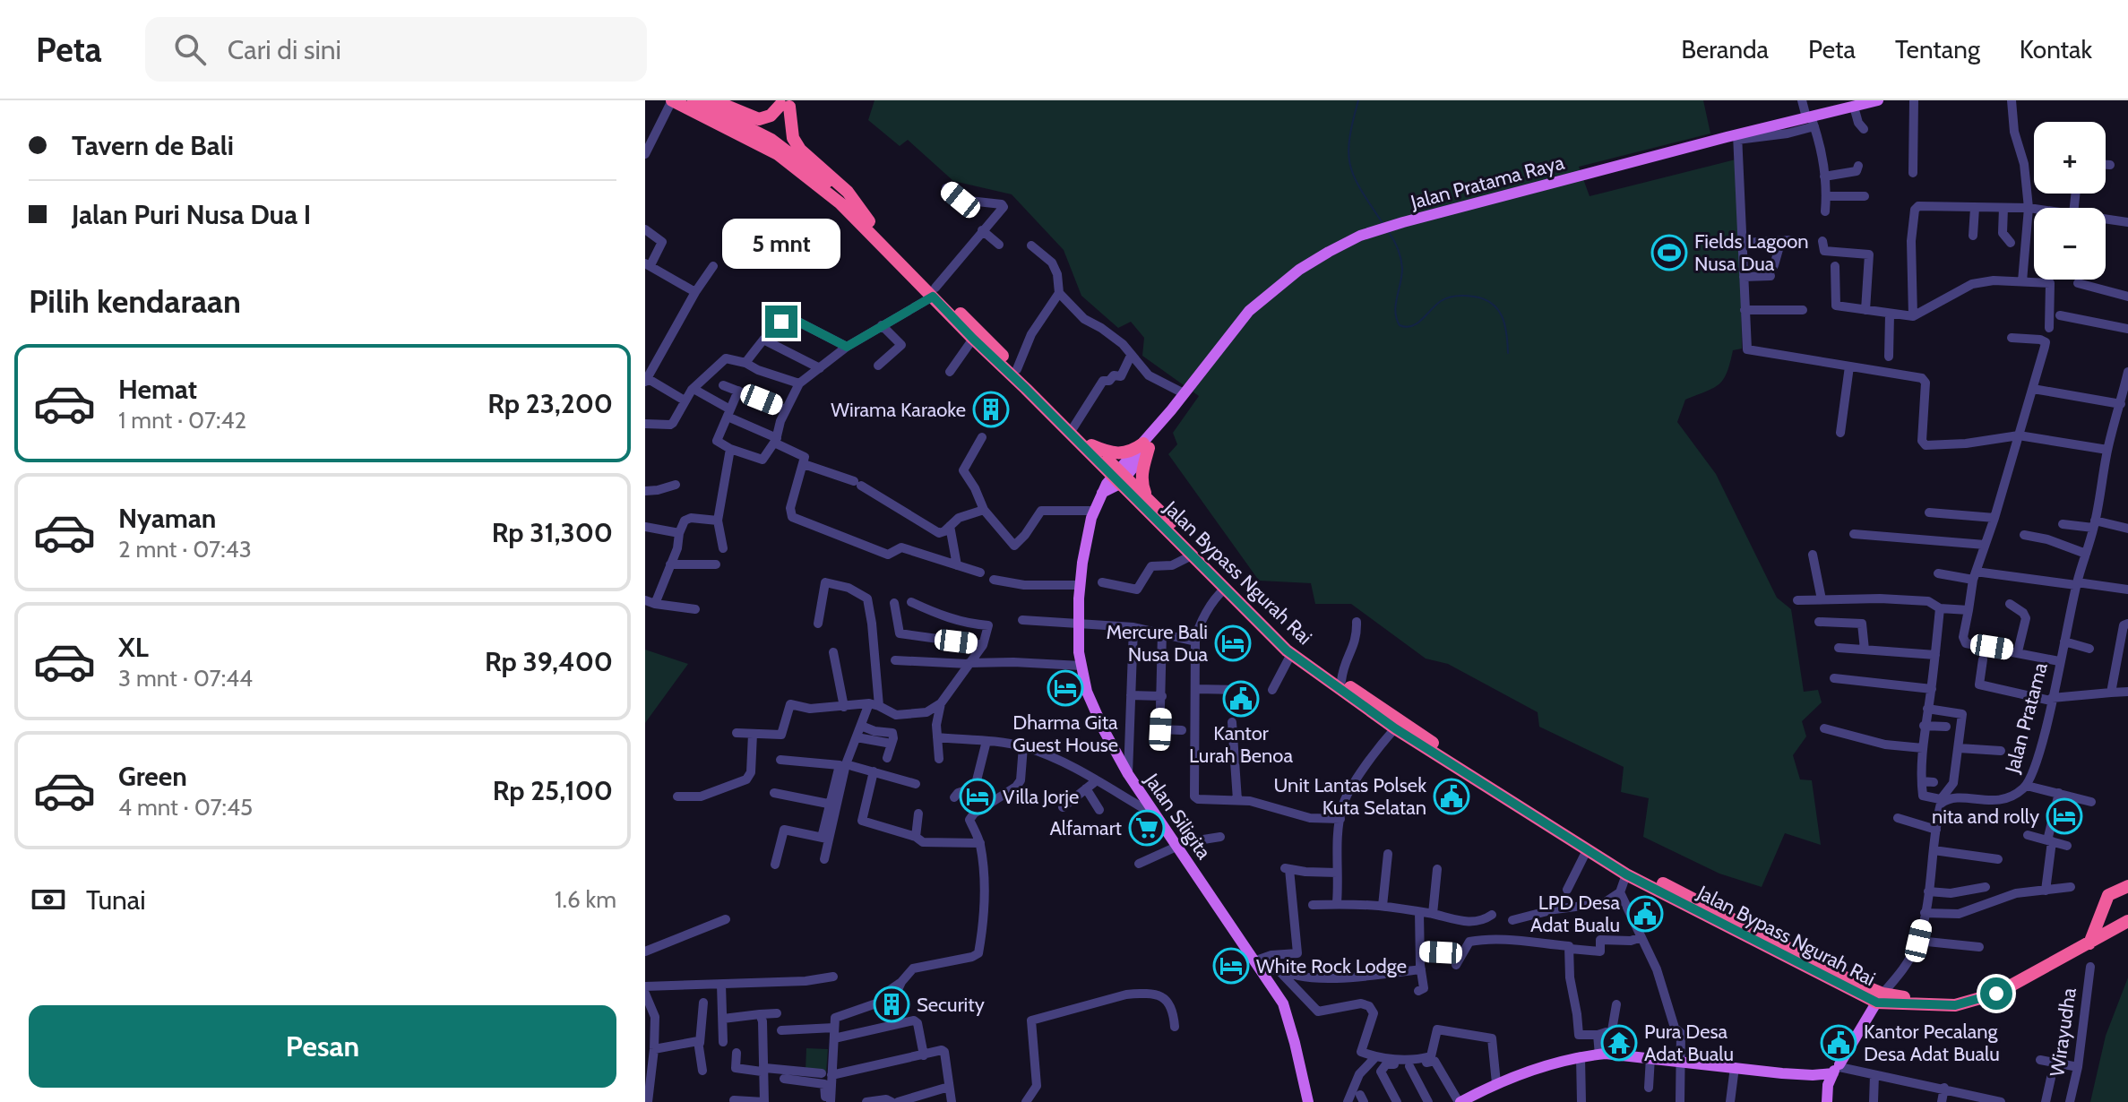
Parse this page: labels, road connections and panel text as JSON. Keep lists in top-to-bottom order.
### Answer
{
  "streets": {
    "highway": ["Jalan Bypass Ngurah Rai"],
    "main road": ["Jalan Pratama Raya", "Jalan Siligita"],
    "street": ["Jalan Pratama", "Wirayudha"]
  },
  "crossings": [
    ["Jalan Pratama Raya", "Jalan Bypass Ngurah Rai"],
    ["Jalan Pratama Raya", "Jalan Siligita"],
    ["Jalan Bypass Ngurah Rai", "Jalan Siligita"]
  ],
  "places": {
    "sports": ["Fields Lagoon Nusa Dua"],
    "building": ["Wirama Karaoke", "Security"],
    "hotel": [
      "Mercure Bali Nusa Dua",
      "Dharma Gita Guest House",
      "Villa Jorje",
      "nita and rolly",
      "White Rock Lodge"
    ],
    "public building": [
      "Kantor Lurah Benoa",
      "Unit Lantas Polsek Kuta Selatan",
      "LPD Desa Adat Bualu",
      "Kantor Pecalang Desa Adat Bualu"
    ],
    "supermarket": ["Alfamart"],
    "temple": ["Pura Desa Adat Bualu"]
  },
  "page": {
    "header": "Peta",
    "search": "Cari di sini",
    "nav": [
      "Beranda",
      "Peta",
      "Tentang",
      "Kontak"
    ],
    "banner": ["Tavern de Bali", "Jalan Puri Nusa Dua I"],
    "map_buttons": ["+", "−"],
    "bubble": "5 mnt",
    "heading": "Pilih kendaraan",
    "list": [
      {
        "name": "Hemat",
        "note": "1 mnt · 07:42",
        "value": "Rp 23,200"
      },
      {
        "name": "Nyaman",
        "note": "2 mnt · 07:43",
        "value": "Rp 31,300"
      },
      {
        "name": "XL",
        "note": "3 mnt · 07:44",
        "value": "Rp 39,400"
      },
      {
        "name": "Green",
        "note": "4 mnt · 07:45",
        "value": "Rp 25,100"
      }
    ],
    "pay": ["Tunai", "1.6 km"],
    "buttons": "Pesan"
  }
}
